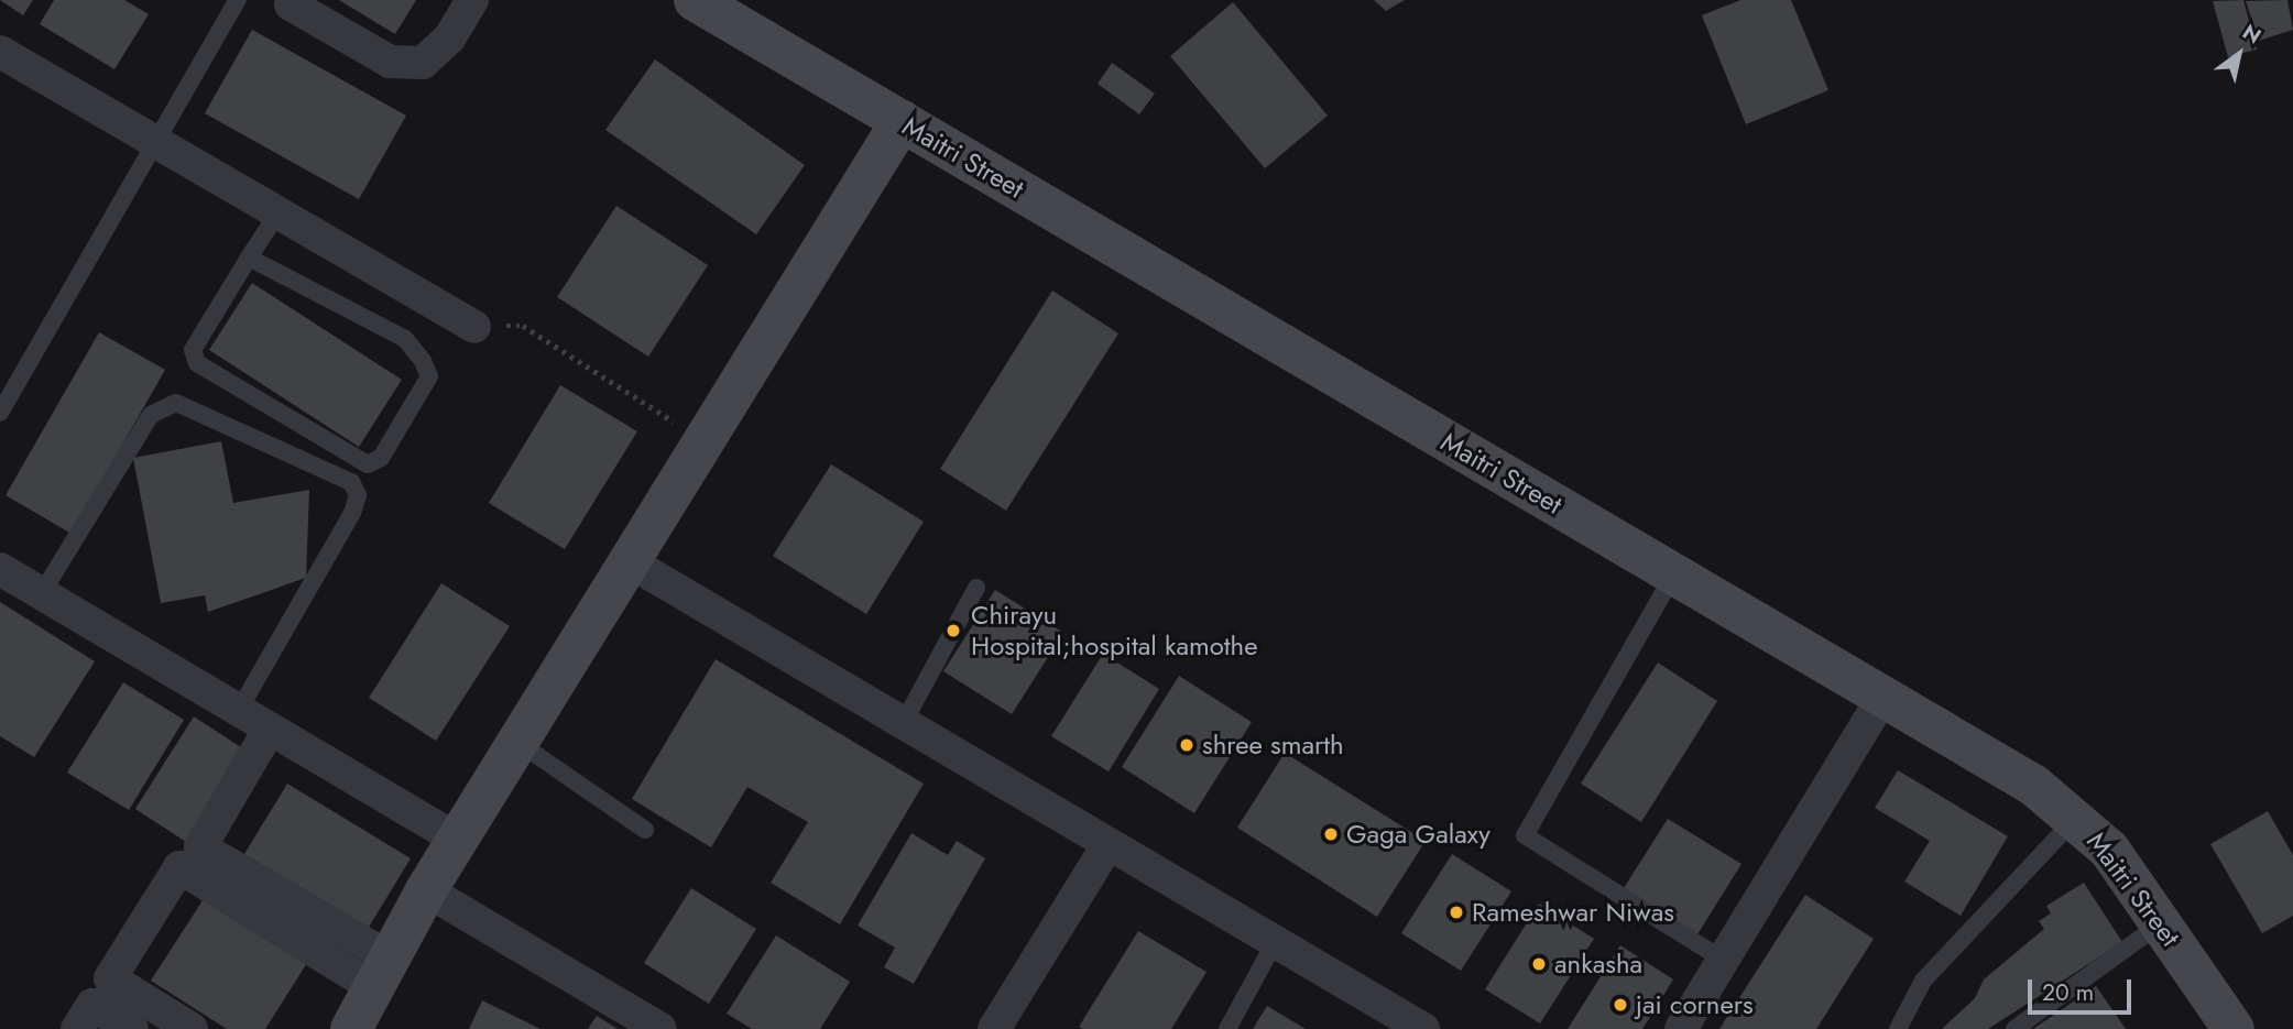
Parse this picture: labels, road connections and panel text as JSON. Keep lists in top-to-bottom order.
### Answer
{
  "streets": {
    "street": ["Maitri Street"]
  },
  "places": [
    "Chirayu Hospital;hospital kamothe",
    "shree smarth",
    "Gaga Galaxy",
    "Rameshwar Niwas",
    "ankasha",
    "jai corners"
  ],
  "scale_bar": "20 m",
  "north": "top right"
}
